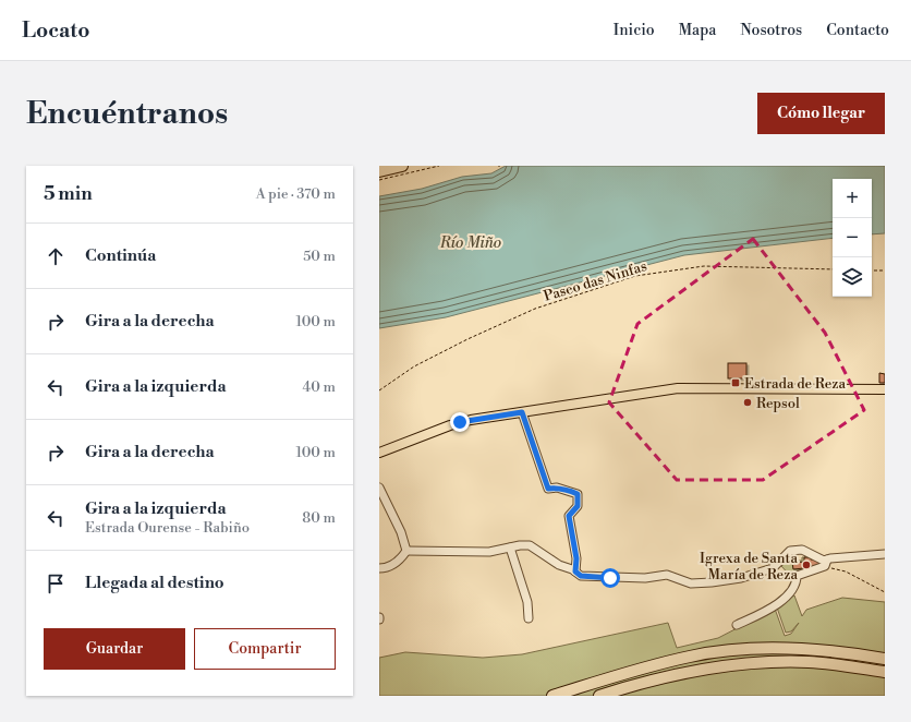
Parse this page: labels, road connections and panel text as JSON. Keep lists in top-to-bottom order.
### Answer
{
  "streets": {
    "path": ["Paseo das Ninfas"]
  },
  "water": ["Río Miño"],
  "places": {
    "transit": ["Estrada de Reza"],
    "other": ["Repsol", "Igrexa de Santa María de Reza"]
  },
  "page": {
    "header": "Locato",
    "nav": [
      "Inicio",
      "Mapa",
      "Nosotros",
      "Contacto"
    ],
    "buttons": [
      "Cómo llegar",
      ["Guardar", "Compartir"]
    ],
    "title": "Encuéntranos",
    "heading": ["5 min", "A pie · 370 m"],
    "map_buttons": ["+", "−"],
    "list": [
      ["Continúa", "50 m"],
      ["Gira a la derecha", "100 m"],
      ["Gira a la izquierda", "40 m"],
      ["Gira a la derecha", "100 m"],
      ["Gira a la izquierda", "Estrada Ourense - Rabiño", "80 m"],
      "Llegada al destino"
    ]
  }
}
